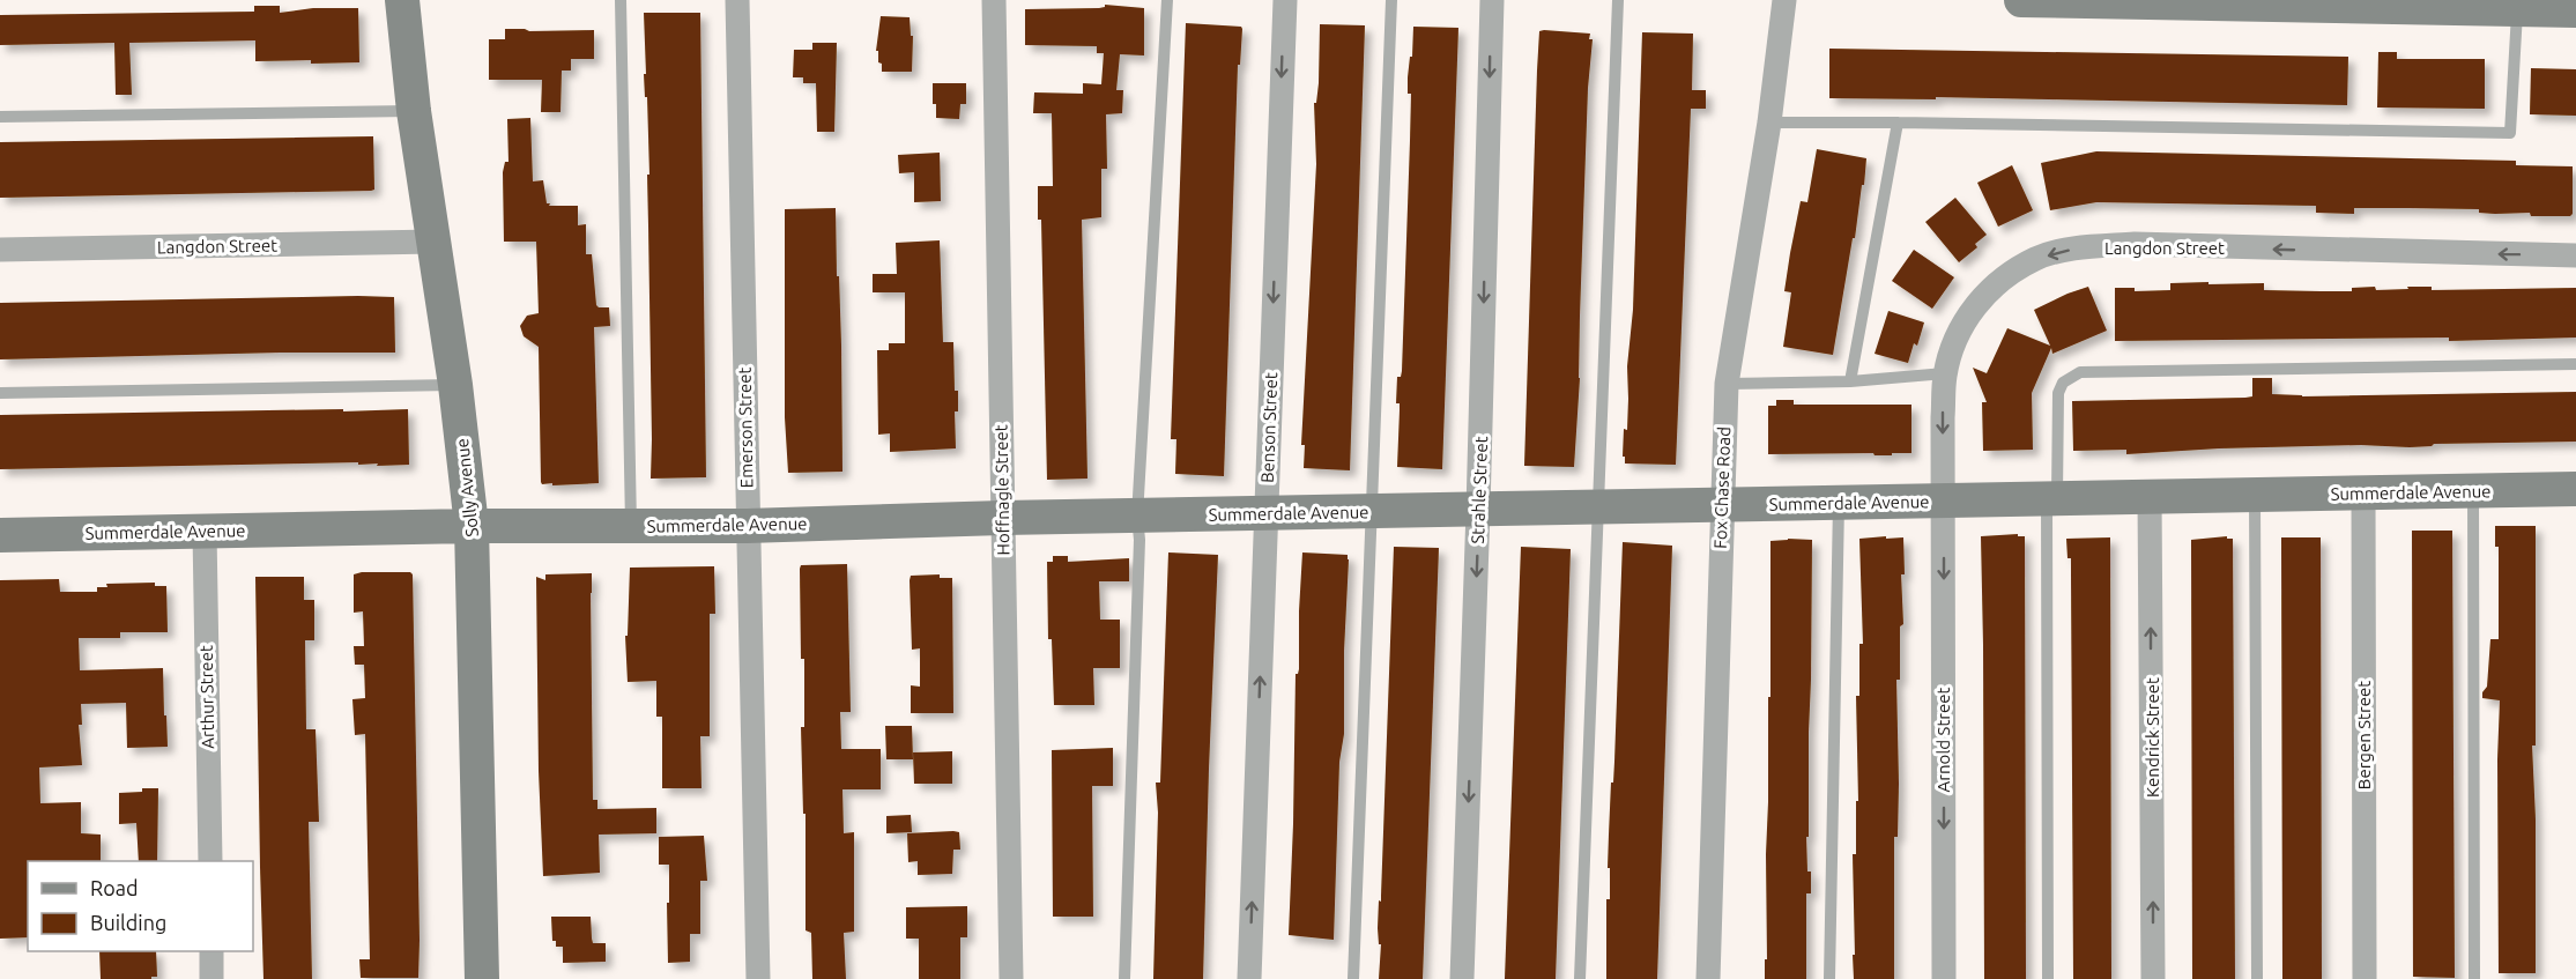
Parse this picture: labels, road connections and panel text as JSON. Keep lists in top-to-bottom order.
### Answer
{
  "streets": {
    "street": [
      "Langdon Street",
      "Emerson Street",
      "Benson Street",
      "Solly Avenue",
      "Fox Chase Road",
      "Hoffnagle Street",
      "Strahle Street",
      "Summerdale Avenue",
      "Arthur Street",
      "Bergen Street",
      "Kendrick Street",
      "Arnold Street"
    ]
  },
  "crossings": [
    ["Langdon Street", "Solly Avenue"],
    ["Langdon Street", "Summerdale Avenue"],
    ["Langdon Street", "Arnold Street"],
    ["Emerson Street", "Summerdale Avenue"],
    ["Benson Street", "Summerdale Avenue"],
    ["Solly Avenue", "Summerdale Avenue"],
    ["Fox Chase Road", "Summerdale Avenue"],
    ["Hoffnagle Street", "Summerdale Avenue"],
    ["Strahle Street", "Summerdale Avenue"],
    ["Summerdale Avenue", "Arthur Street"],
    ["Summerdale Avenue", "Bergen Street"],
    ["Summerdale Avenue", "Kendrick Street"],
    ["Summerdale Avenue", "Arnold Street"]
  ],
  "one_way": [
    "Langdon Street",
    "Strahle Street",
    "Kendrick Street",
    "Arnold Street"
  ],
  "legend": ["Road", "Building"]
}
